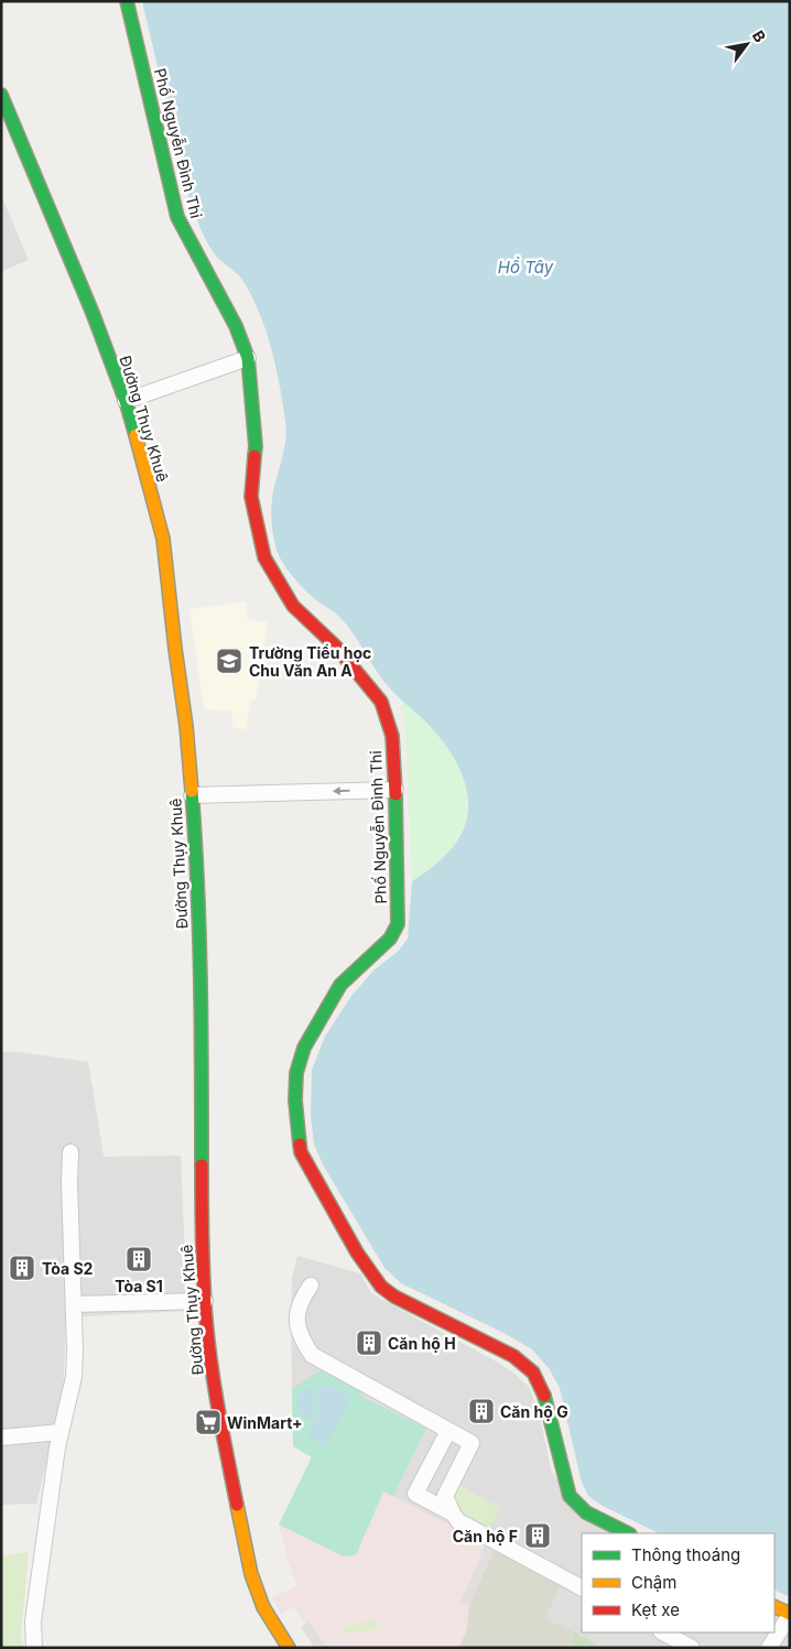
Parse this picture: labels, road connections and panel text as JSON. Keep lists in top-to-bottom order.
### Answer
{
  "streets": {
    "street": ["Phố Nguyễn Đình Thi", "Đường Thụy Khuê"]
  },
  "water": ["Hồ Tây"],
  "places": {
    "school or university": ["Trường Tiểu học Chu Văn An A"],
    "building": [
      "Tòa S1",
      "Tòa S2",
      "Căn hộ H",
      "Căn hộ G",
      "Căn hộ F"
    ],
    "supermarket": ["WinMart+"]
  },
  "legend": ["Thông thoáng", "Chậm", "Kẹt xe"],
  "north": "top right"
}
